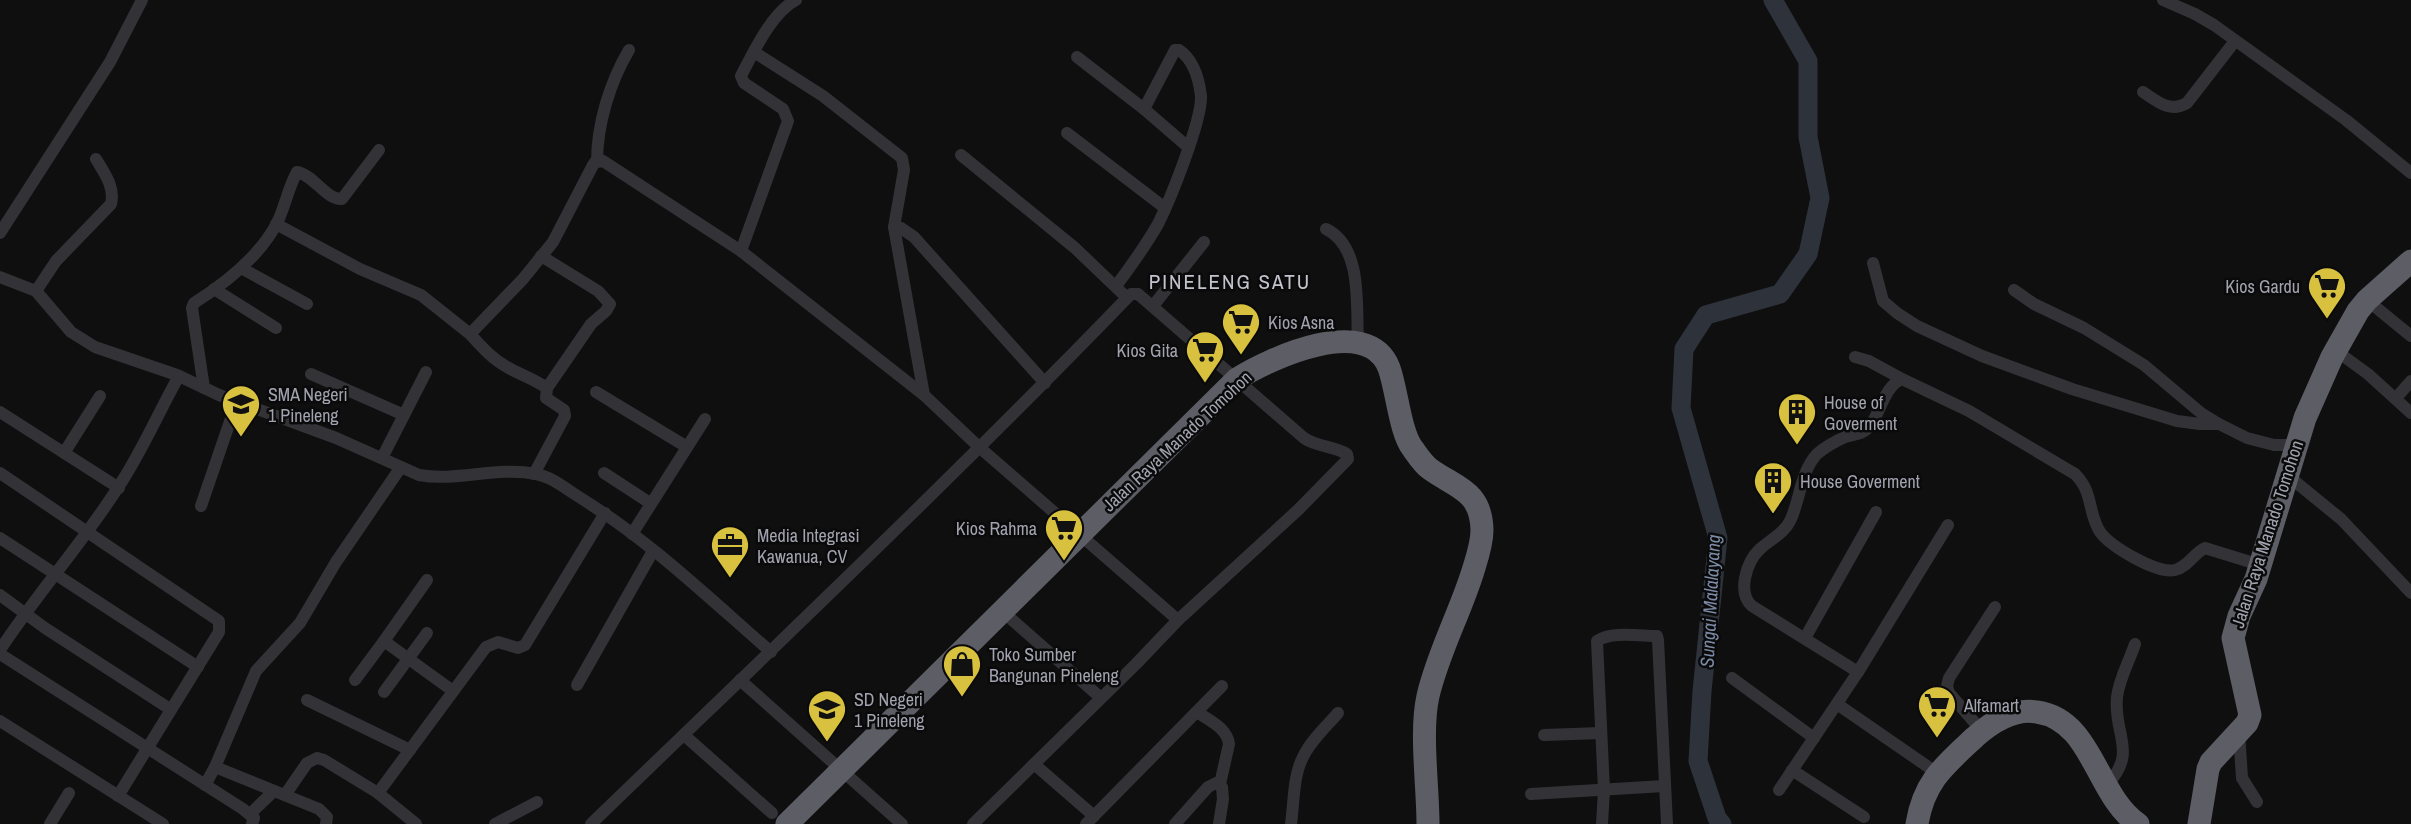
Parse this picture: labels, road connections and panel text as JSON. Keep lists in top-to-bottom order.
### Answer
{
  "streets": {
    "highway": ["Jalan Raya Manado Tomohon"]
  },
  "districts": ["PINELENG SATU"],
  "water": ["Sungai Malalayang"],
  "places": {
    "supermarket": [
      "Kios Gardu",
      "Kios Asna",
      "Kios Gita",
      "Kios Rahma",
      "Alfamart"
    ],
    "school or university": ["SMA Negeri 1 Pineleng", "SD Negeri 1 Pineleng"],
    "building": ["House of Goverment", "House Goverment"],
    "office": ["Media Integrasi Kawanua, CV"],
    "shop": ["Toko Sumber Bangunan Pineleng"]
  }
}
